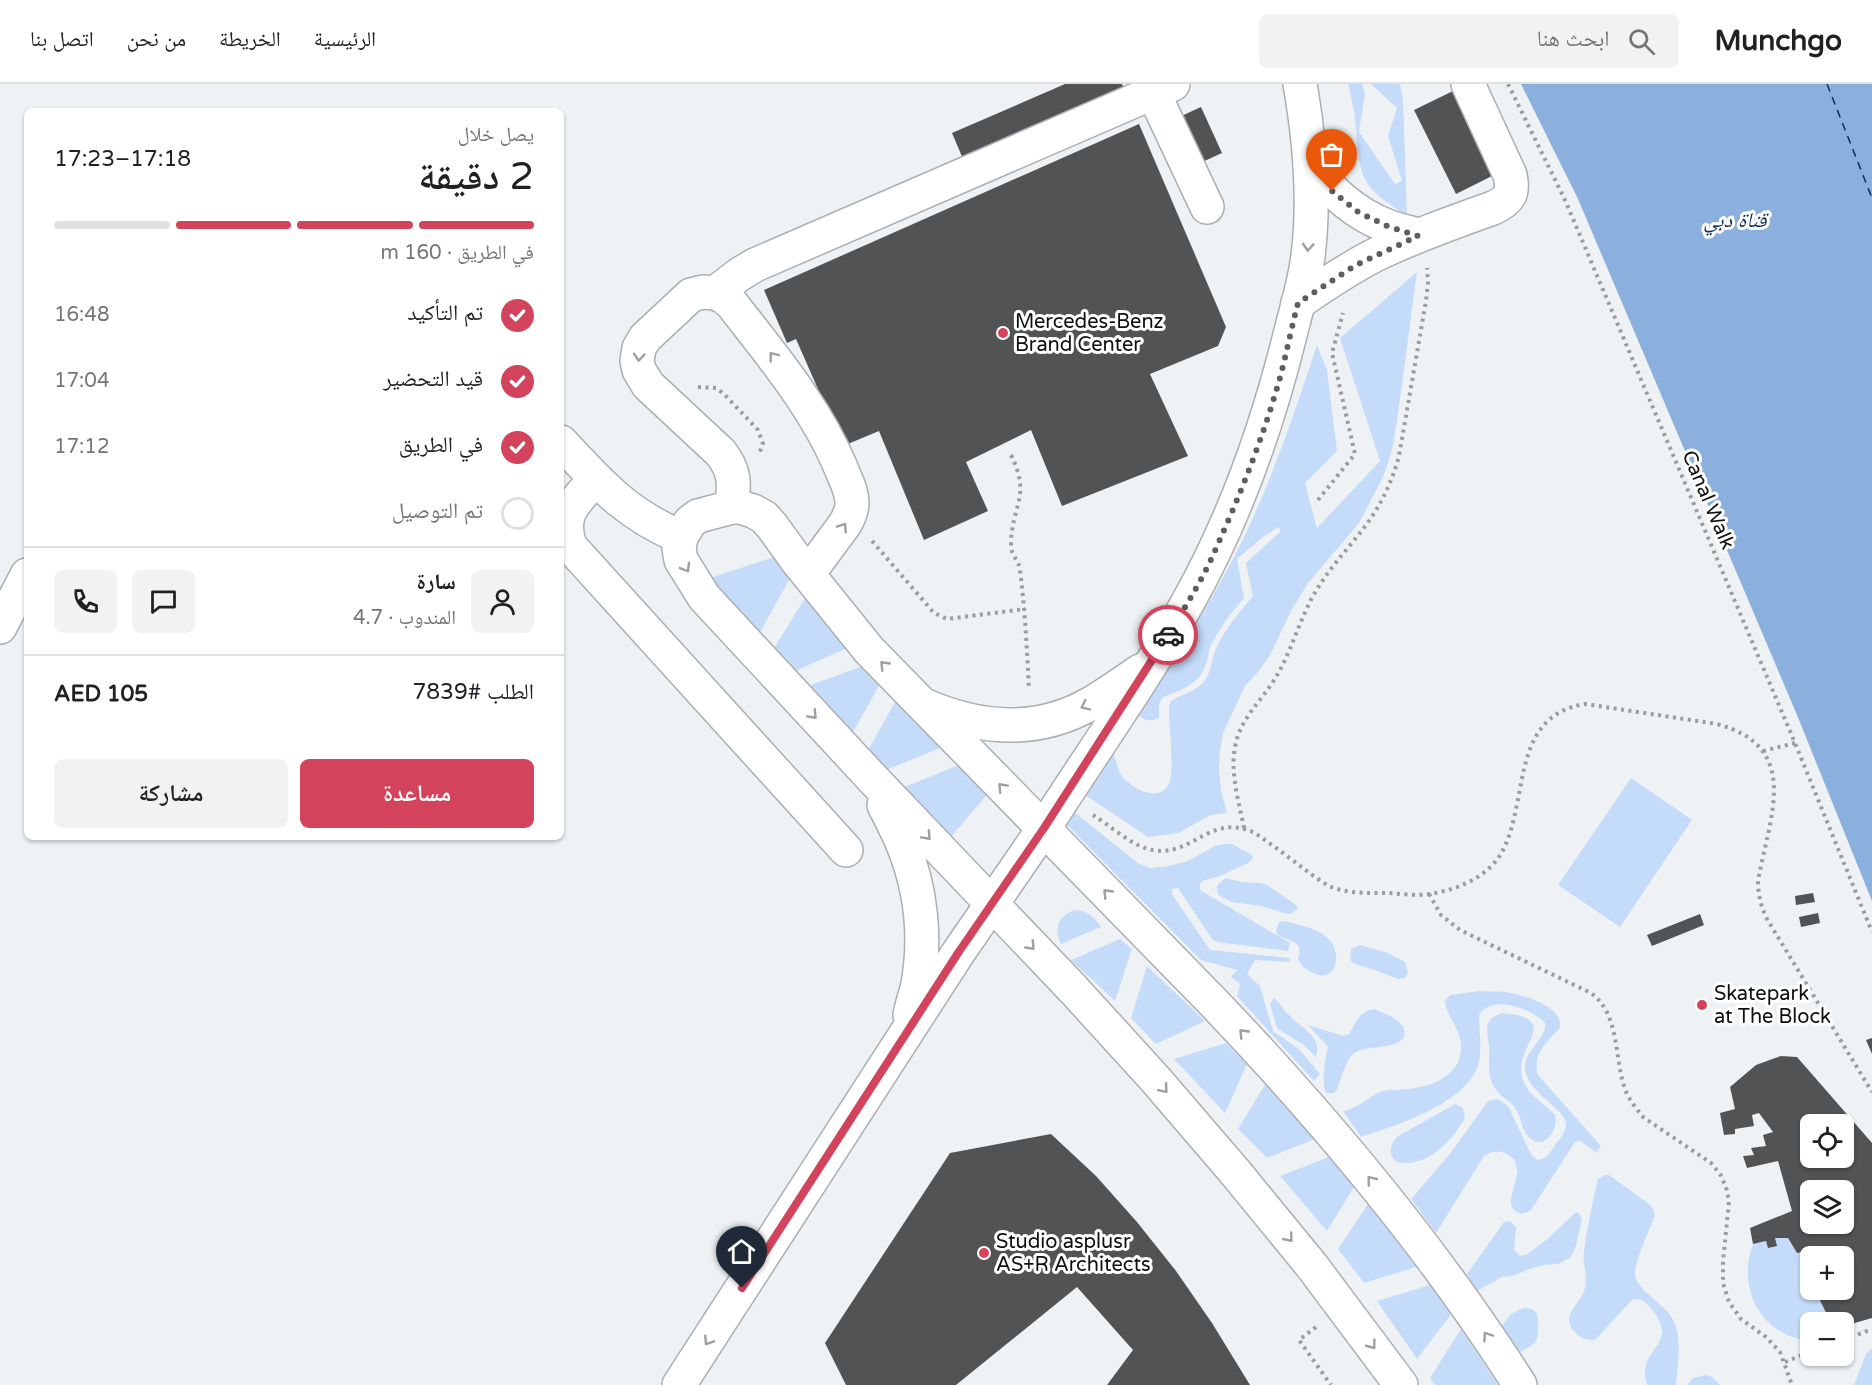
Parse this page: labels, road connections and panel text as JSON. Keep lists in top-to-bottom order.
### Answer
{
  "streets": {
    "path": ["Canal Walk"]
  },
  "water": ["قناة دبي"],
  "places": ["Mercedes-Benz Brand Center", "Skatepark at The Block", "Studio asplusr AS+R Architects"],
  "page": {
    "header": "Munchgo",
    "search": "ابحث هنا",
    "nav": [
      "الرئيسية",
      "الخريطة",
      "من نحن",
      "اتصل بنا"
    ],
    "heading": ["2 دقيقة", "يصل خلال", "17:18–17:23"],
    "panel": [
      "سارة",
      "المندوب · 4.7",
      "الطلب #7839",
      "AED 105"
    ],
    "bar": "في الطريق · 160 m",
    "list": [
      ["تم التأكيد", "16:48"],
      ["قيد التحضير", "17:04"],
      ["في الطريق", "17:12"],
      "تم التوصيل"
    ],
    "buttons": ["مساعدة", "مشاركة"],
    "map_buttons": ["+", "−"]
  }
}
